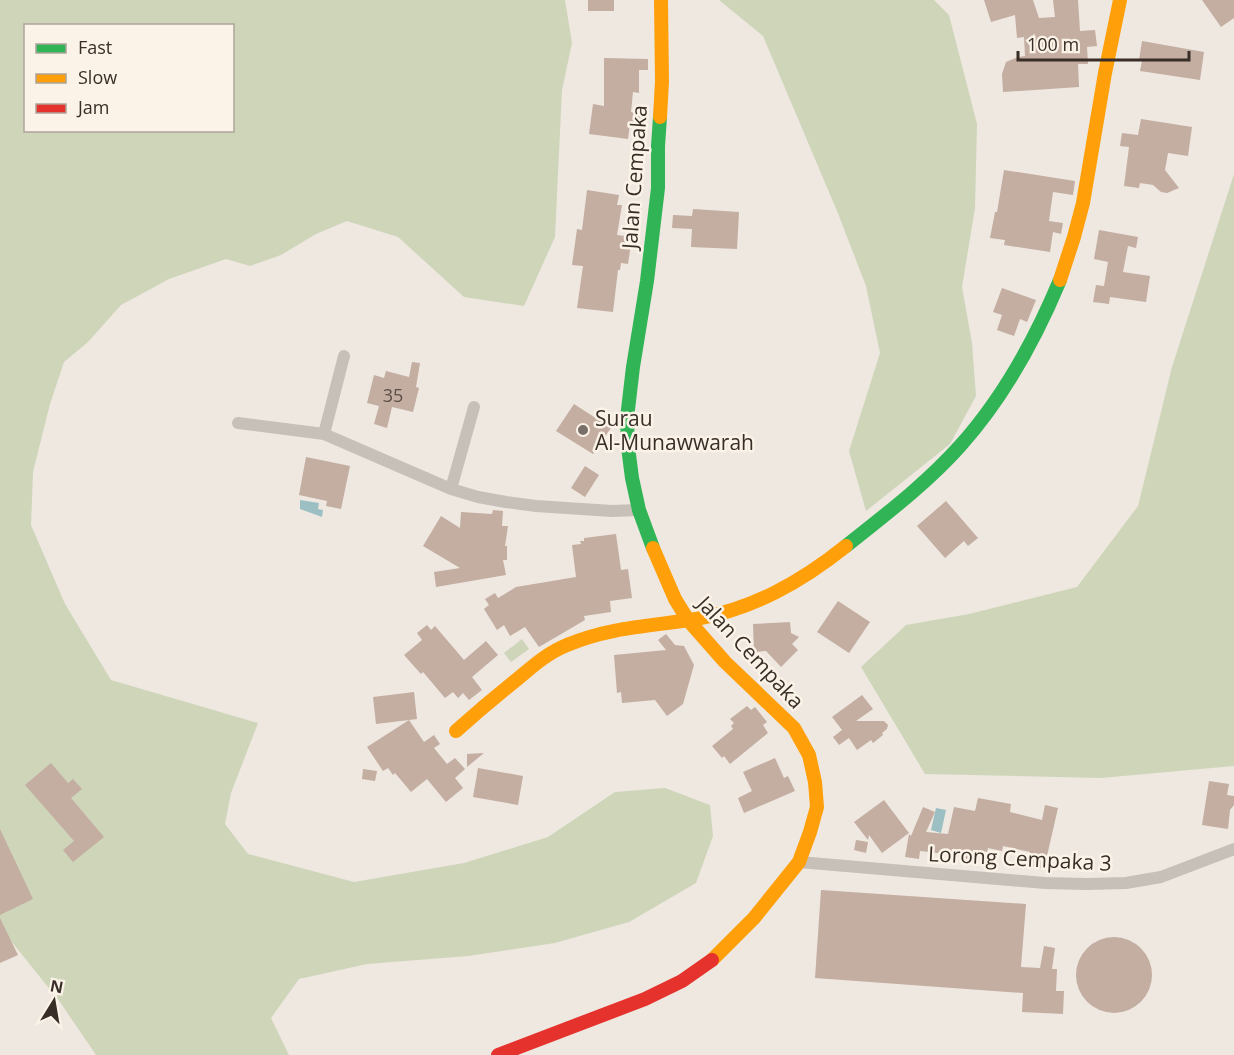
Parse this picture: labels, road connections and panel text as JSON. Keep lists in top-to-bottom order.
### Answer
{
  "streets": {
    "street": ["Jalan Cempaka", "Lorong Cempaka 3"]
  },
  "crossings": [
    ["Jalan Cempaka", "Lorong Cempaka 3"]
  ],
  "places": ["Surau Al-Munawwarah"],
  "house_numbers": ["35"],
  "legend": ["Fast", "Slow", "Jam"],
  "scale_bar": "100 m",
  "north": "top"
}
